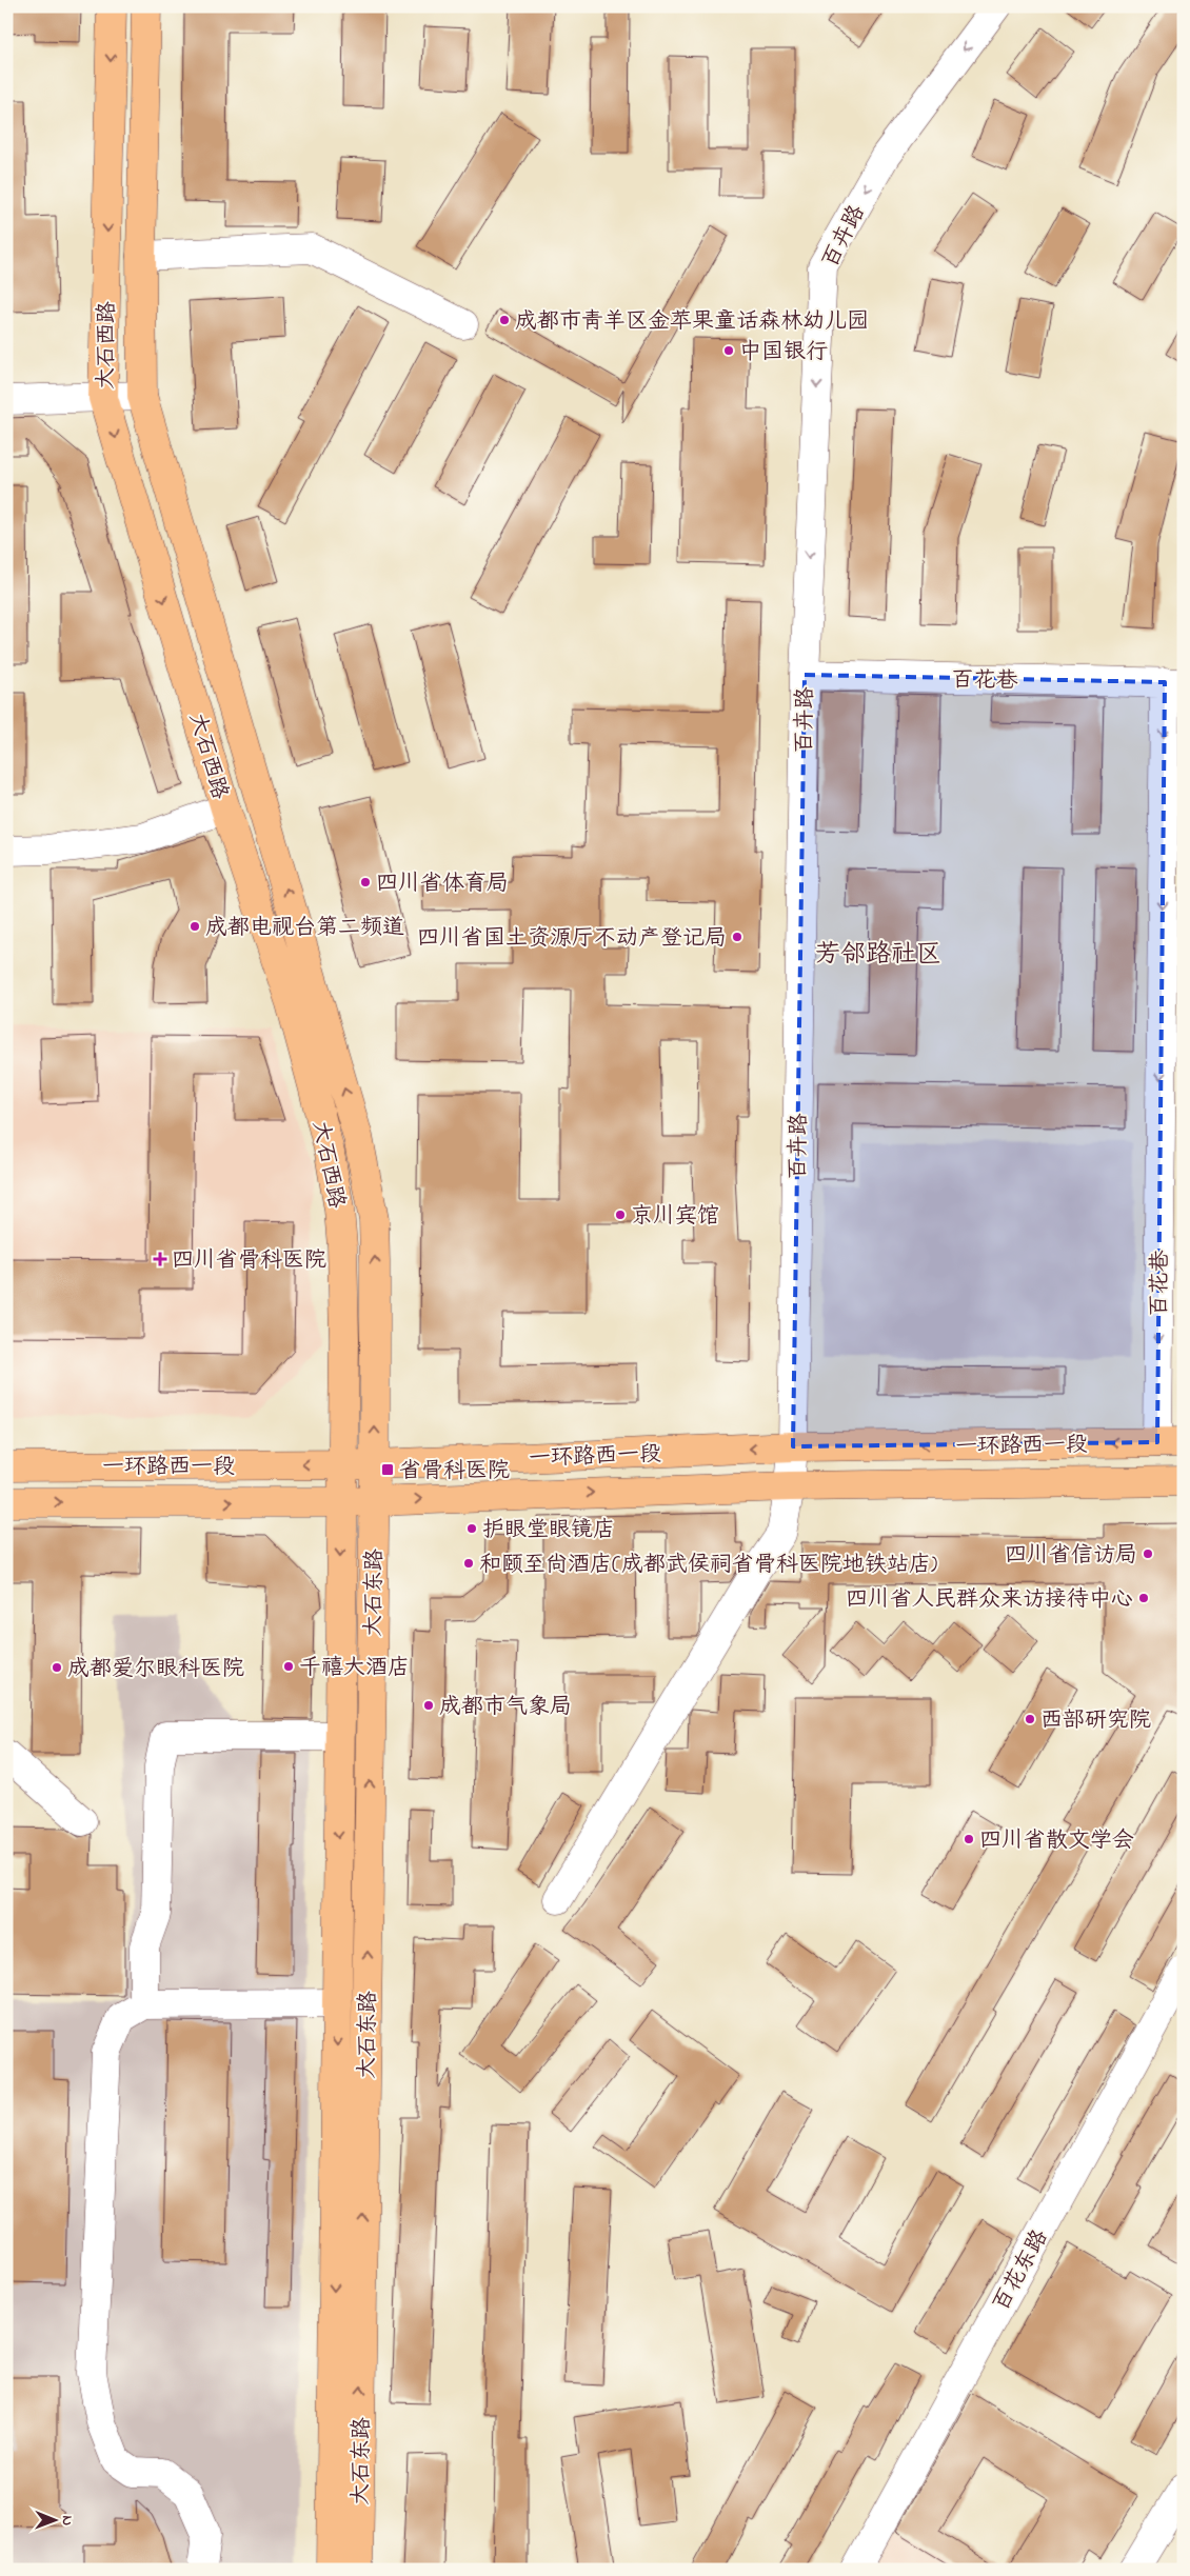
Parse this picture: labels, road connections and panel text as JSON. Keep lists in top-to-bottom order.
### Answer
{
  "streets": {
    "main road": ["大石西路", "一环路西一段", "大石东路"],
    "street": ["百卉路", "百花巷", "百花东路"]
  },
  "crossings": [
    ["百卉路", "百花巷"],
    ["百卉路", "一环路西一段"],
    ["大石西路", "一环路西一段"],
    ["大石西路", "大石东路"],
    ["百花巷", "一环路西一段"],
    ["一环路西一段", "大石东路"]
  ],
  "one_way": ["百花巷"],
  "districts": ["芳邻路社区"],
  "places": {
    "other": [
      "成都市青羊区金苹果童话森林幼儿园",
      "中国银行",
      "四川省体育局",
      "成都电视台第二频道",
      "四川省国土资源厅不动产登记局",
      "京川宾馆",
      "护眼堂眼镜店",
      "四川省信访局",
      "和颐至尚酒店(成都武侯祠省骨科医院地铁站店)",
      "四川省人民群众来访接待中心",
      "千禧大酒店",
      "成都爱尔眼科医院",
      "成都市气象局",
      "西部研究院",
      "四川省散文学会"
    ],
    "health": ["四川省骨科医院"],
    "transit": ["省骨科医院"]
  },
  "north": "right"
}
